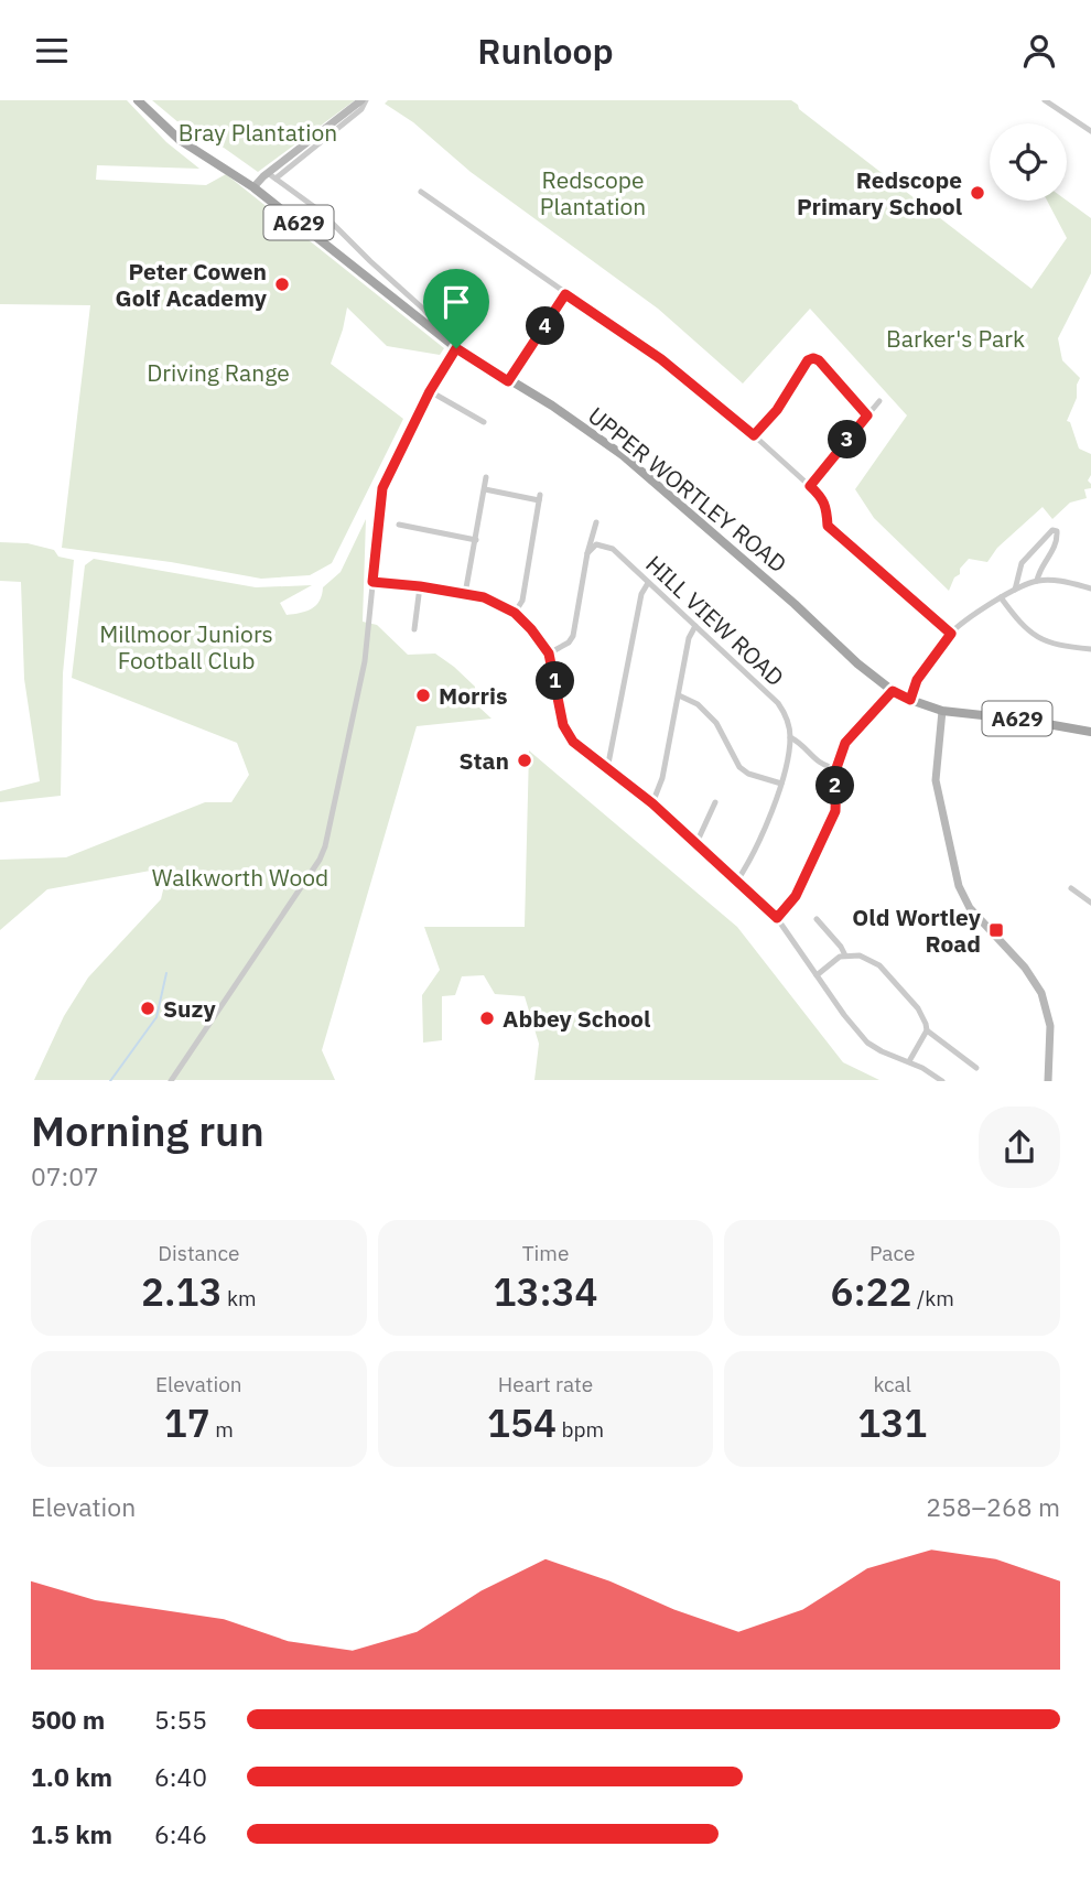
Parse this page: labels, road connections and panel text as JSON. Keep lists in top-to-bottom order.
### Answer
{
  "streets": {
    "main road": ["A629", "UPPER WORTLEY ROAD"],
    "street": ["HILL VIEW ROAD"]
  },
  "crossings": [
    ["A629", "UPPER WORTLEY ROAD"]
  ],
  "parks": [
    "Bray Plantation",
    "Redscope Plantation",
    "Barker's Park",
    "Driving Range",
    "Millmoor Juniors Football Club",
    "Walkworth Wood"
  ],
  "places": {
    "other": [
      "Redscope Primary School",
      "Peter Cowen Golf Academy",
      "Morris",
      "Stan",
      "Suzy",
      "Abbey School"
    ],
    "transit": ["Old Wortley Road"]
  },
  "page": {
    "header": "Runloop",
    "pins": [
      "4",
      "3",
      "1",
      "2"
    ],
    "heading": ["Morning run", "07:07"],
    "stats": [
      ["Distance", "2.13 km"],
      ["Time", "13:34"],
      ["Pace", "6:22 /km"],
      ["Elevation", "17 m"],
      ["Heart rate", "154 bpm"],
      ["kcal", "131"]
    ],
    "chart": ["Elevation", "258–268 m"],
    "list": [
      {
        "name": "500 m",
        "note": "5:55"
      },
      {
        "name": "1.0 km",
        "note": "6:40"
      },
      {
        "name": "1.5 km",
        "note": "6:46"
      }
    ]
  }
}
